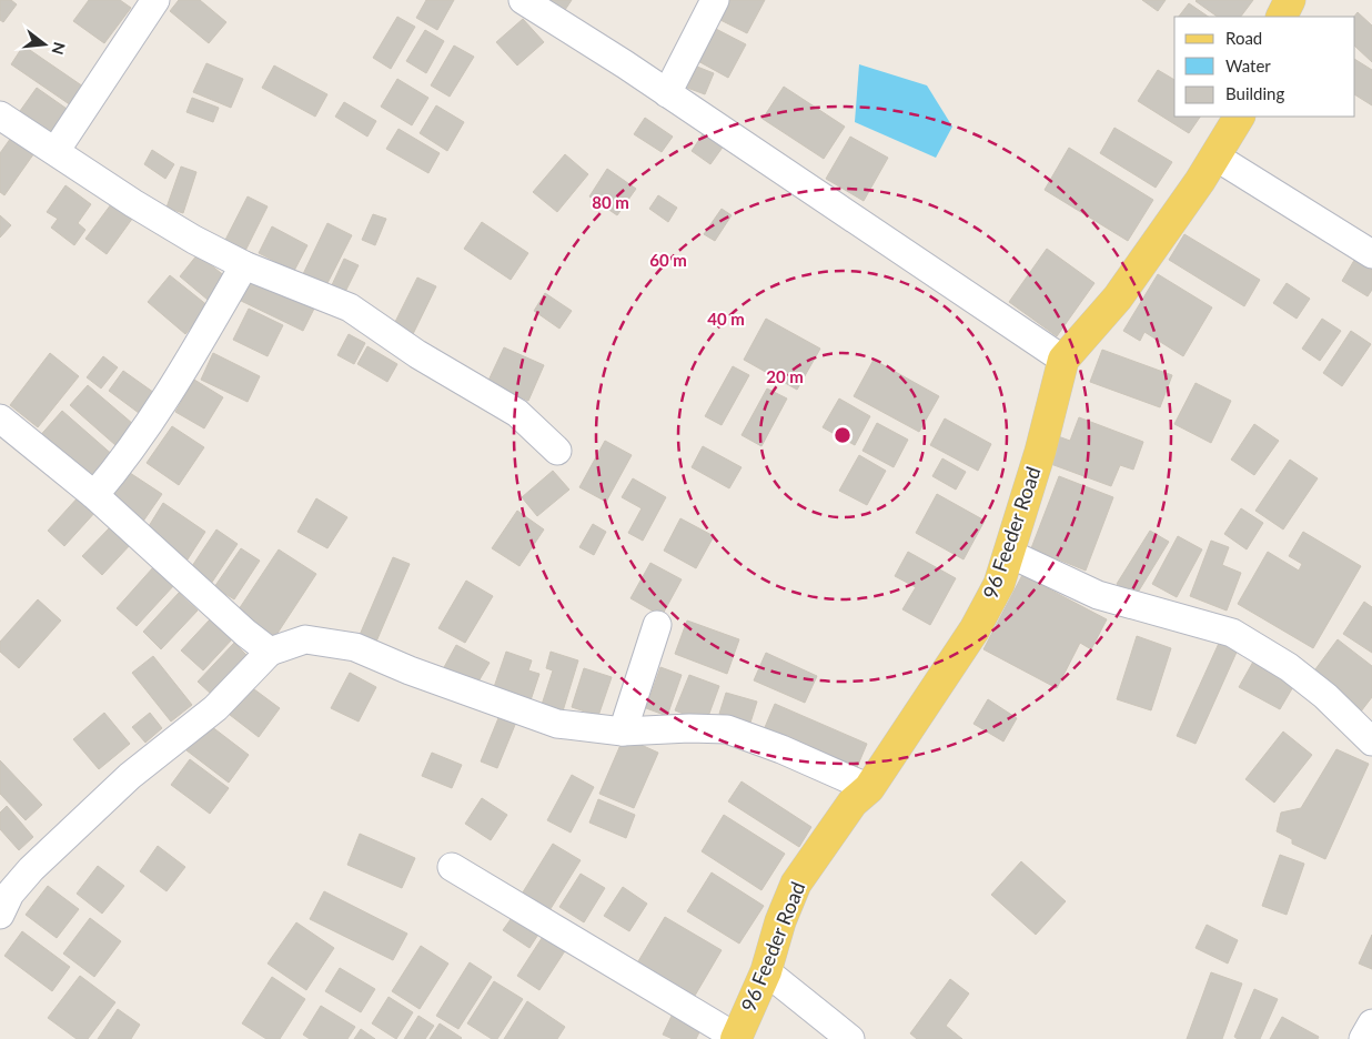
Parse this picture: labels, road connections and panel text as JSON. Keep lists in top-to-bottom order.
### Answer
{
  "streets": {
    "main road": ["96 Feeder Road"]
  },
  "legend": ["Road", "Water", "Building"],
  "north": "right",
  "rings": [
    "80 m",
    "60 m",
    "40 m",
    "20 m"
  ]
}
